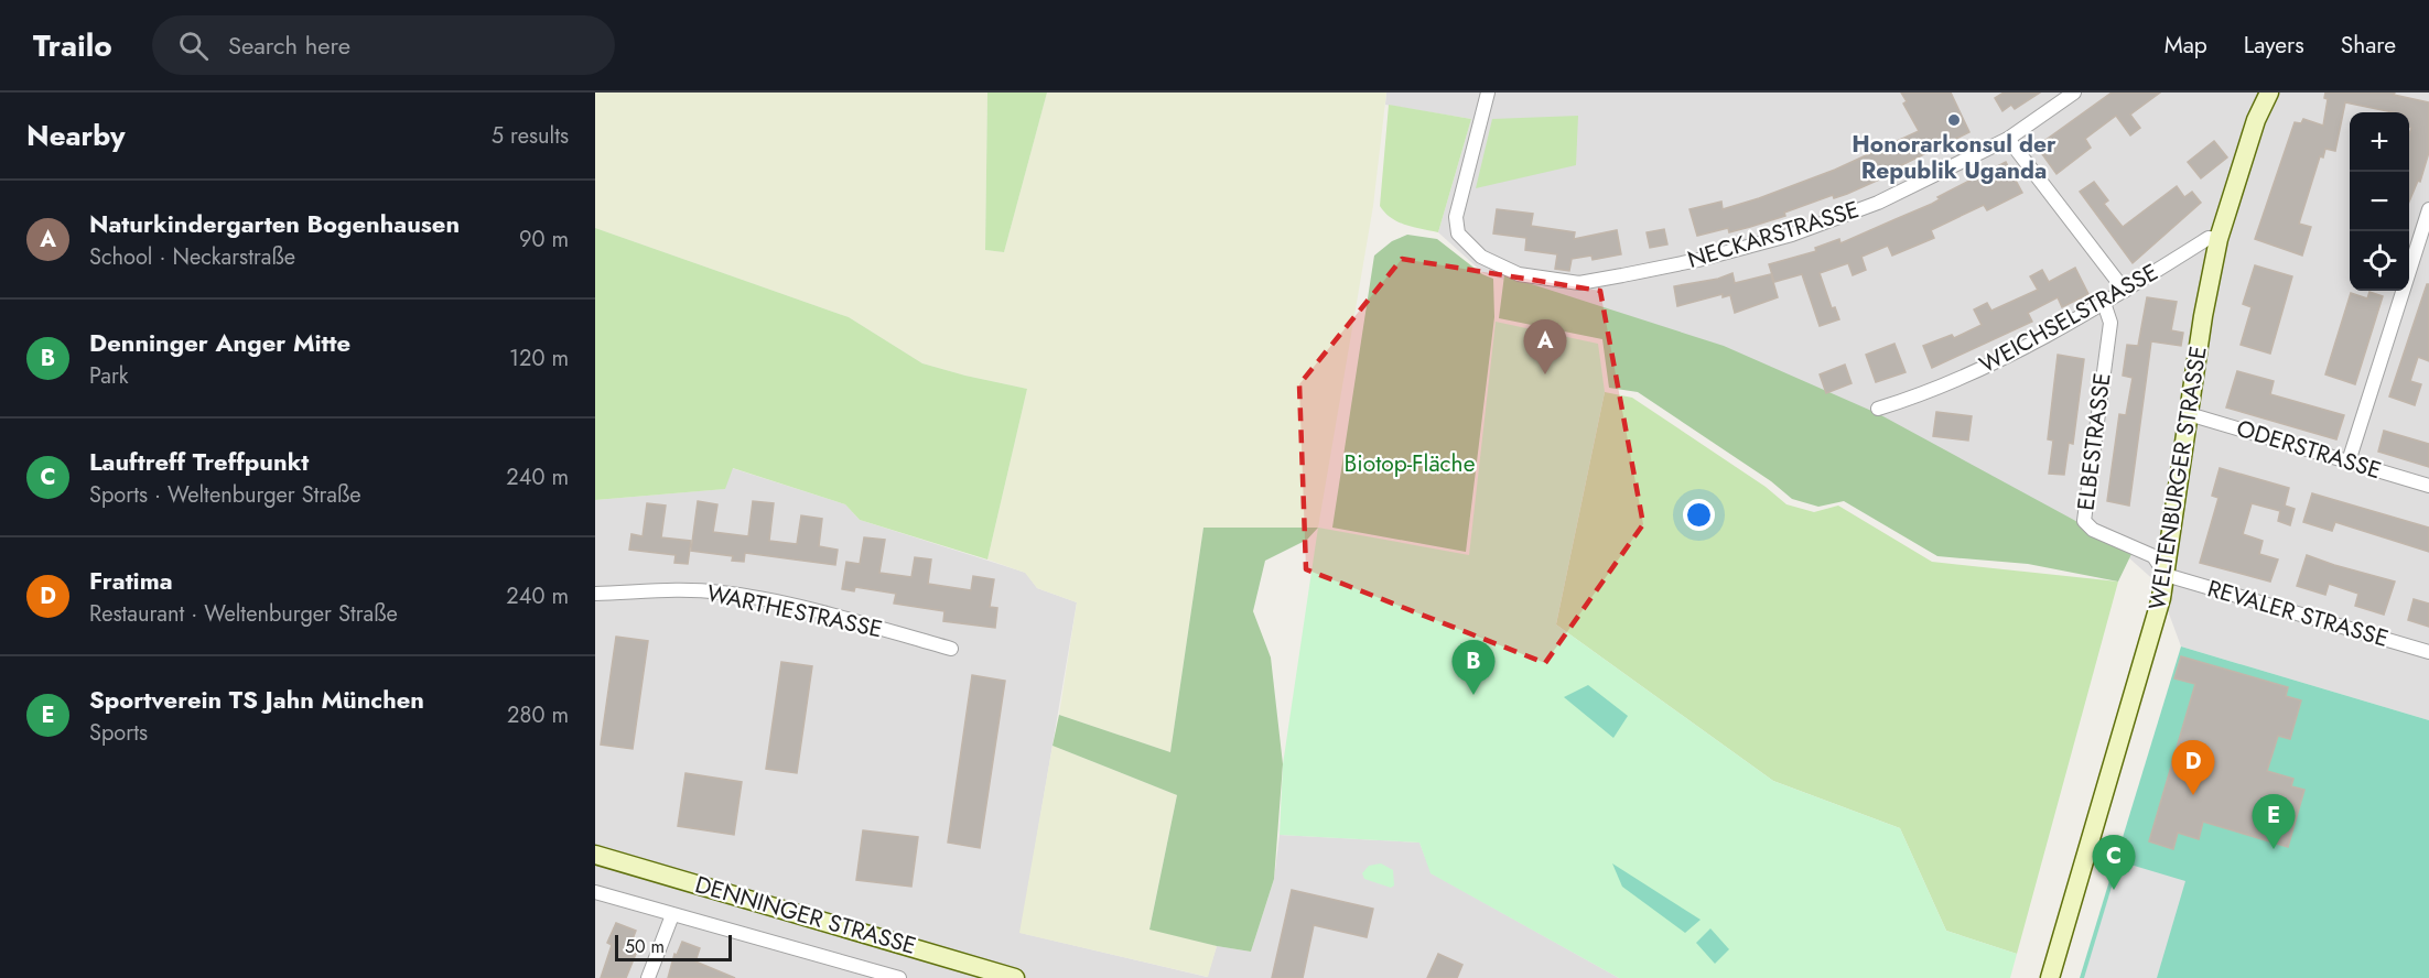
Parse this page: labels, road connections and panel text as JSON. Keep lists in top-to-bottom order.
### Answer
{
  "streets": {
    "main road": ["WELTENBURGER STRASSE", "DENNINGER STRASSE"],
    "street": [
      "NECKARSTRASSE",
      "WEICHSELSTRASSE",
      "ELBESTRASSE",
      "ODERSTRASSE",
      "WARTHESTRASSE",
      "REVALER STRASSE"
    ]
  },
  "crossings": [
    ["WEICHSELSTRASSE", "ELBESTRASSE"],
    ["WEICHSELSTRASSE", "WELTENBURGER STRASSE"],
    ["ELBESTRASSE", "WELTENBURGER STRASSE"],
    ["ELBESTRASSE", "REVALER STRASSE"],
    ["ODERSTRASSE", "WELTENBURGER STRASSE"],
    ["WELTENBURGER STRASSE", "REVALER STRASSE"]
  ],
  "parks": ["Biotop-Fläche"],
  "places": ["Honorarkonsul der Republik Uganda"],
  "scale_bar": "50 m",
  "page": {
    "header": "Trailo",
    "search": "Search here",
    "nav": ["Map", "Layers", "Share"],
    "heading": ["Nearby", "5 results"],
    "map_buttons": ["+", "−"],
    "list": [
      {
        "mark": "A",
        "name": "Naturkindergarten Bogenhausen",
        "note": "School · Neckarstraße",
        "value": "90 m"
      },
      {
        "mark": "B",
        "name": "Denninger Anger Mitte",
        "note": "Park",
        "value": "120 m"
      },
      {
        "mark": "C",
        "name": "Lauftreff Treffpunkt",
        "note": "Sports · Weltenburger Straße",
        "value": "240 m"
      },
      {
        "mark": "D",
        "name": "Fratima",
        "note": "Restaurant · Weltenburger Straße",
        "value": "240 m"
      },
      {
        "mark": "E",
        "name": "Sportverein TS Jahn München",
        "note": "Sports",
        "value": "280 m"
      }
    ],
    "pins": [
      "A",
      "B",
      "D",
      "E",
      "C"
    ],
    "scale": "50 m"
  }
}
